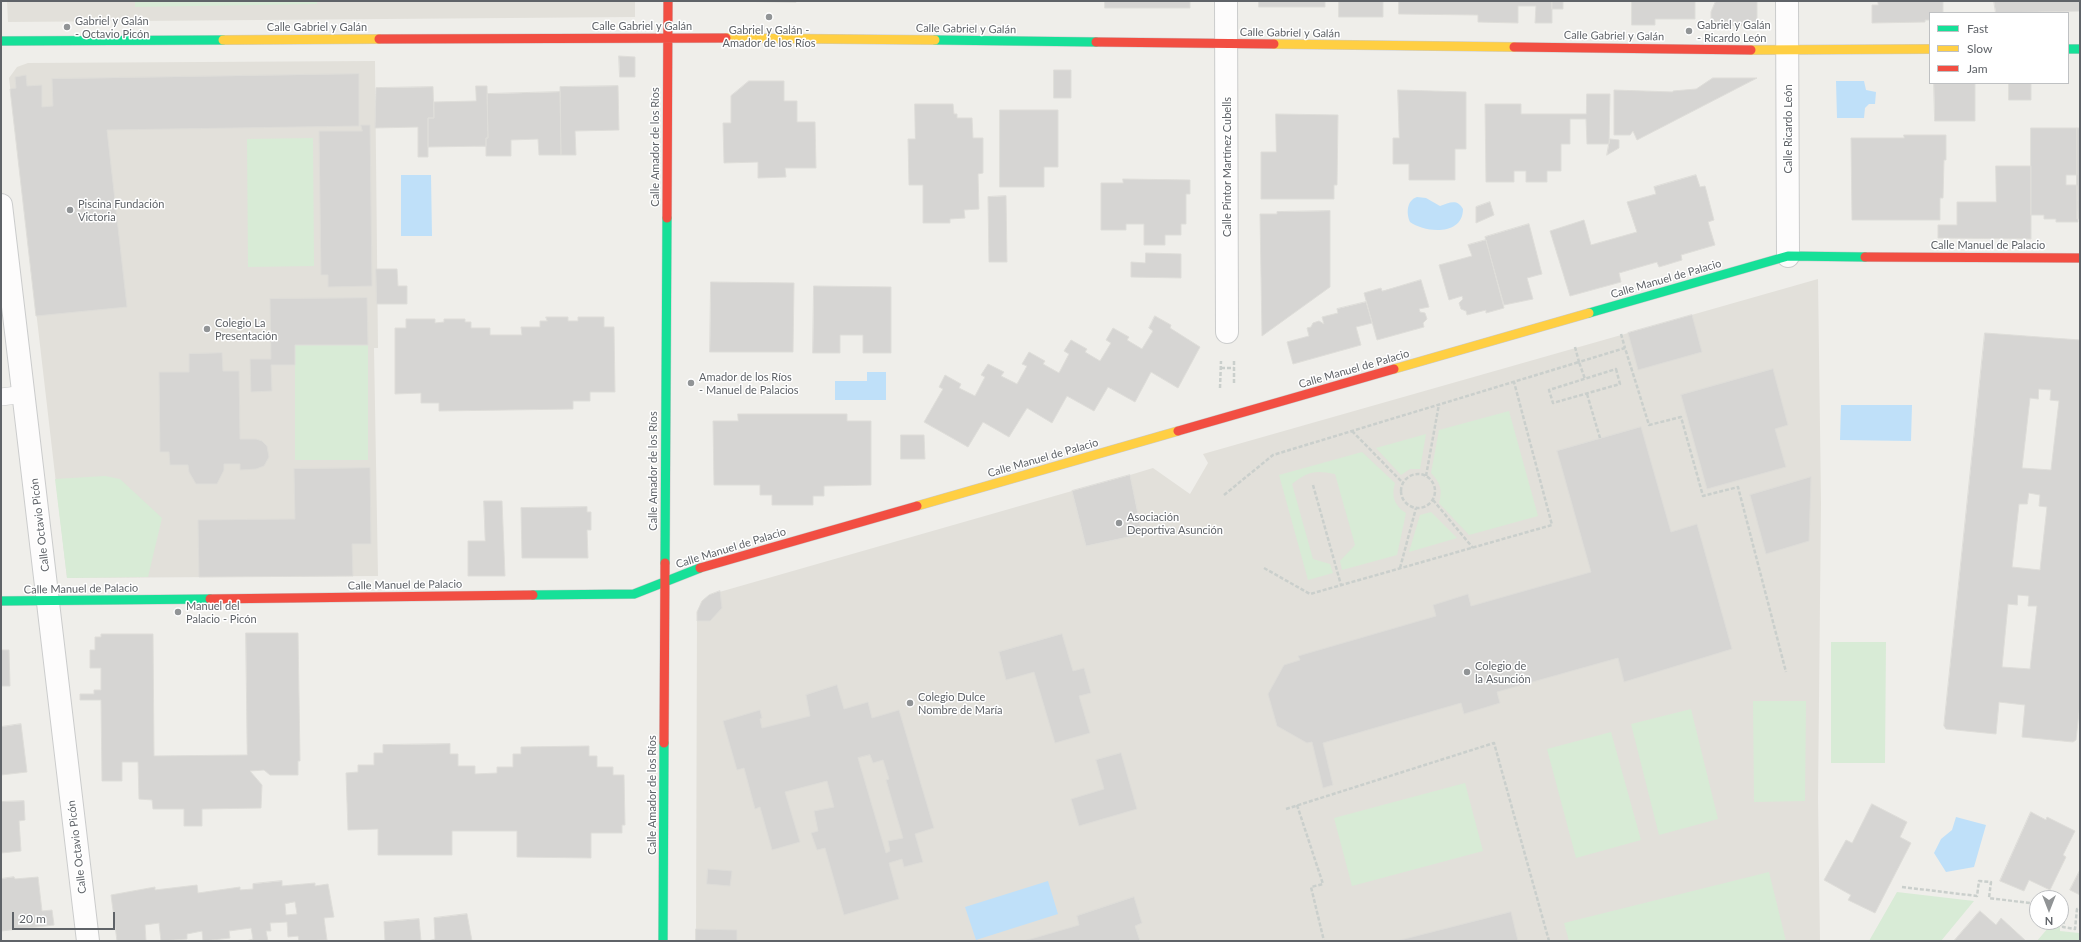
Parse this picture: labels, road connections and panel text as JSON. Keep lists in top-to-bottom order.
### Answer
{
  "streets": {
    "street": [
      "Calle Gabriel y Galán",
      "Calle Ricardo León",
      "Calle Amador de los Ríos",
      "Calle Pintor Martínez Cubells",
      "Calle Manuel de Palacio",
      "Calle Octavio Picón"
    ]
  },
  "crossings": [
    ["Calle Gabriel y Galán", "Calle Ricardo León"],
    ["Calle Gabriel y Galán", "Calle Amador de los Ríos"],
    ["Calle Gabriel y Galán", "Calle Pintor Martínez Cubells"],
    ["Calle Ricardo León", "Calle Manuel de Palacio"],
    ["Calle Amador de los Ríos", "Calle Manuel de Palacio"],
    ["Calle Manuel de Palacio", "Calle Octavio Picón"]
  ],
  "places": [
    "Gabriel y Galán - Amador de los Ríos",
    "Gabriel y Galán - Octavio Picón",
    "Gabriel y Galán - Ricardo León",
    "Piscina Fundación Victoria",
    "Colegio La Presentación",
    "Amador de los Ríos - Manuel de Palacios",
    "Asociación Deportiva Asunción",
    "Manuel del Palacio - Picón",
    "Colegio de la Asunción",
    "Colegio Dulce Nombre de María"
  ],
  "legend": ["Fast", "Slow", "Jam"],
  "scale_bar": "20 m",
  "north": "bottom"
}
